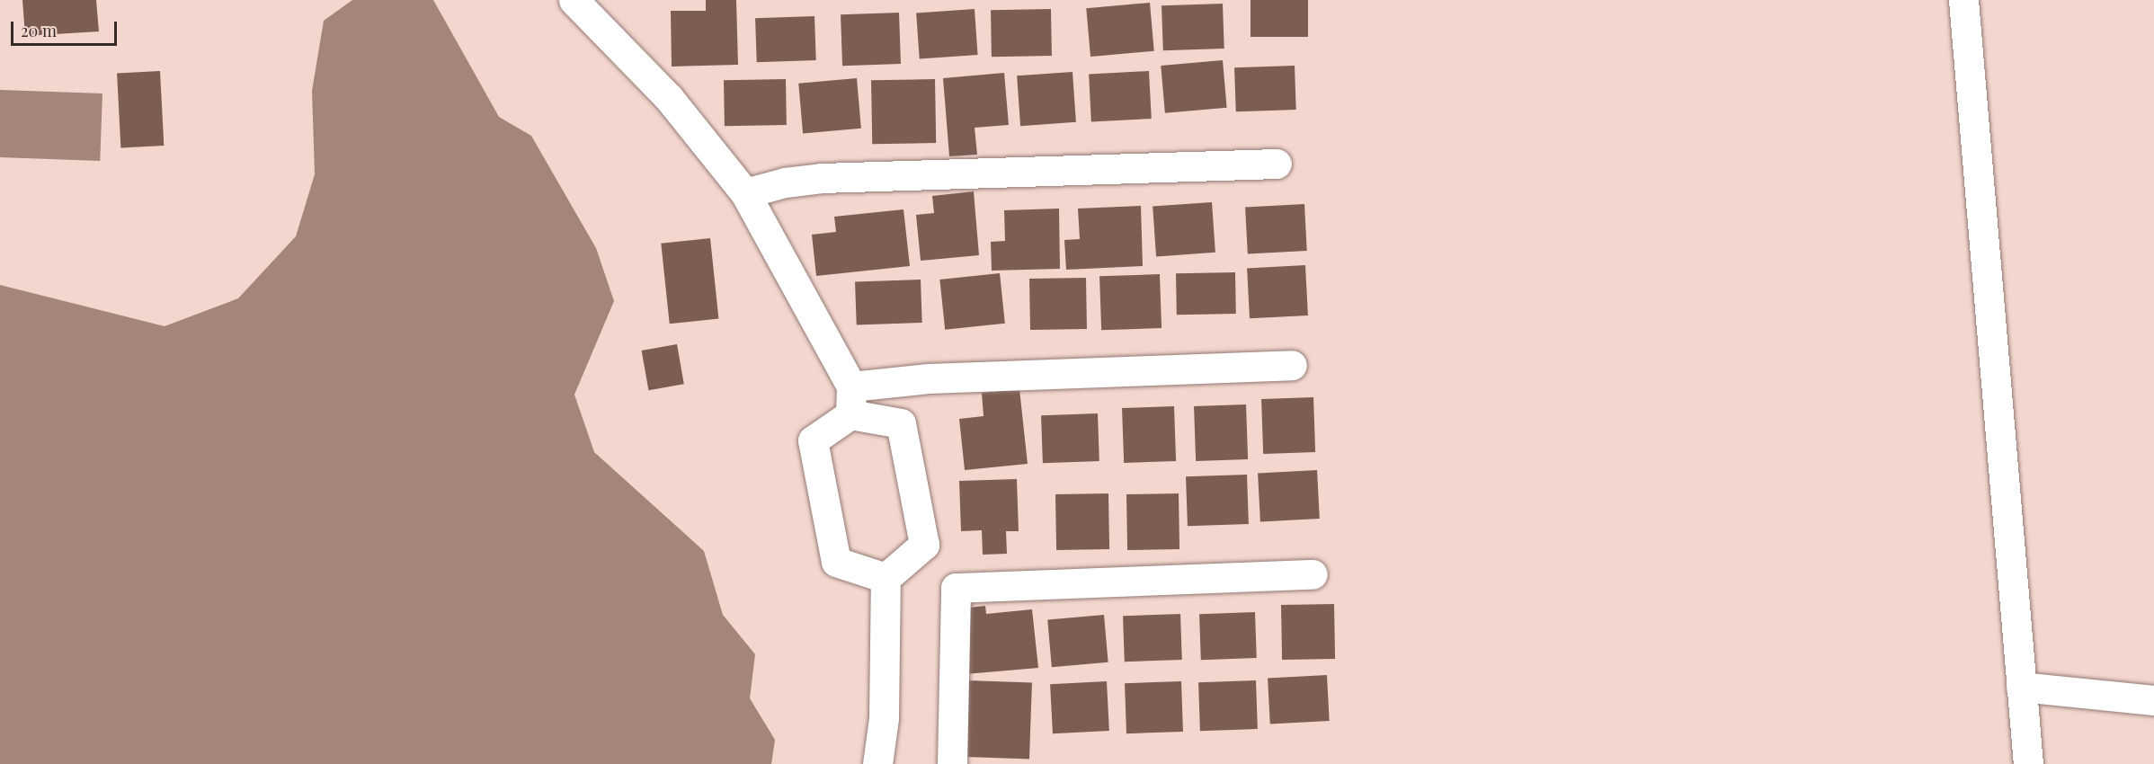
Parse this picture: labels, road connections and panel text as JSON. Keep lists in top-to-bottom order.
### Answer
{
  "scale_bar": "20 m"
}
